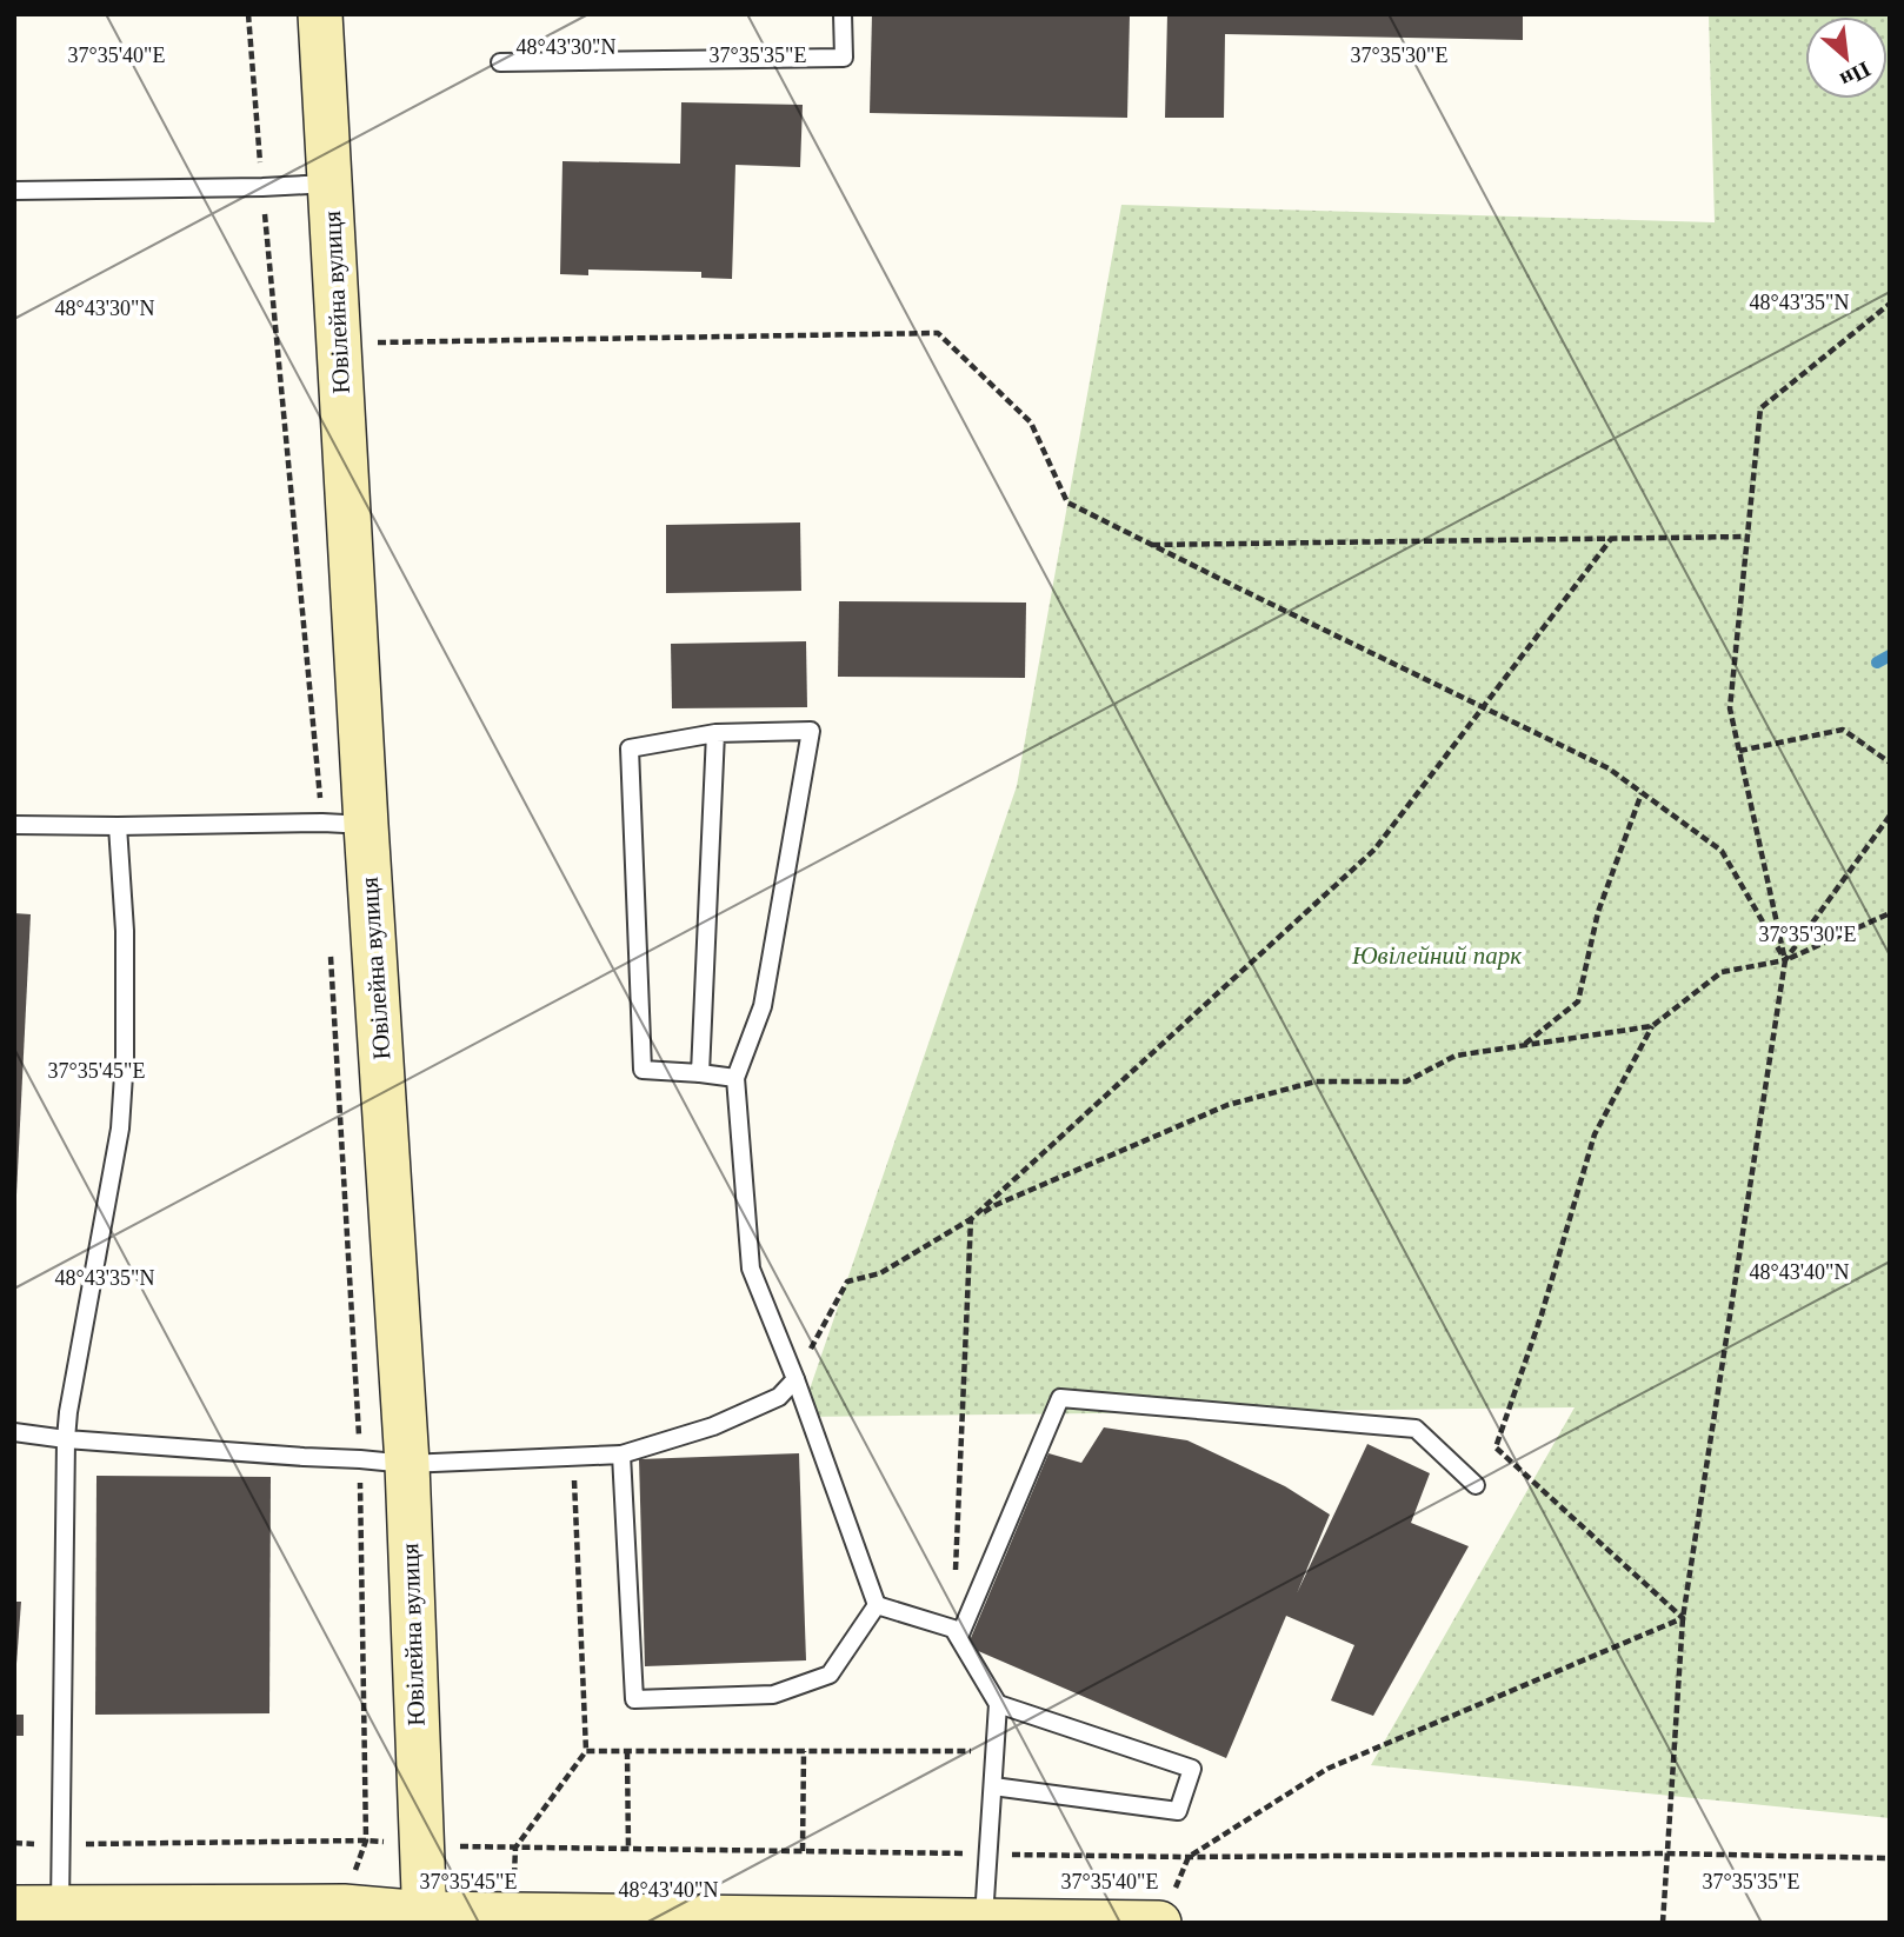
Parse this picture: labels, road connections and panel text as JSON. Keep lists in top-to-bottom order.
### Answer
{
  "streets": {
    "street": ["Ювілейна вулиця"]
  },
  "parks": ["Ювілейний парк"],
  "north": "bottom right",
  "coordinates": [
    "48°43'30\"N",
    "37°35'40\"E",
    "37°35'35\"E",
    "37°35'30\"E",
    "48°43'35\"N",
    "37°35'45\"E",
    "48°43'40\"N"
  ]
}
